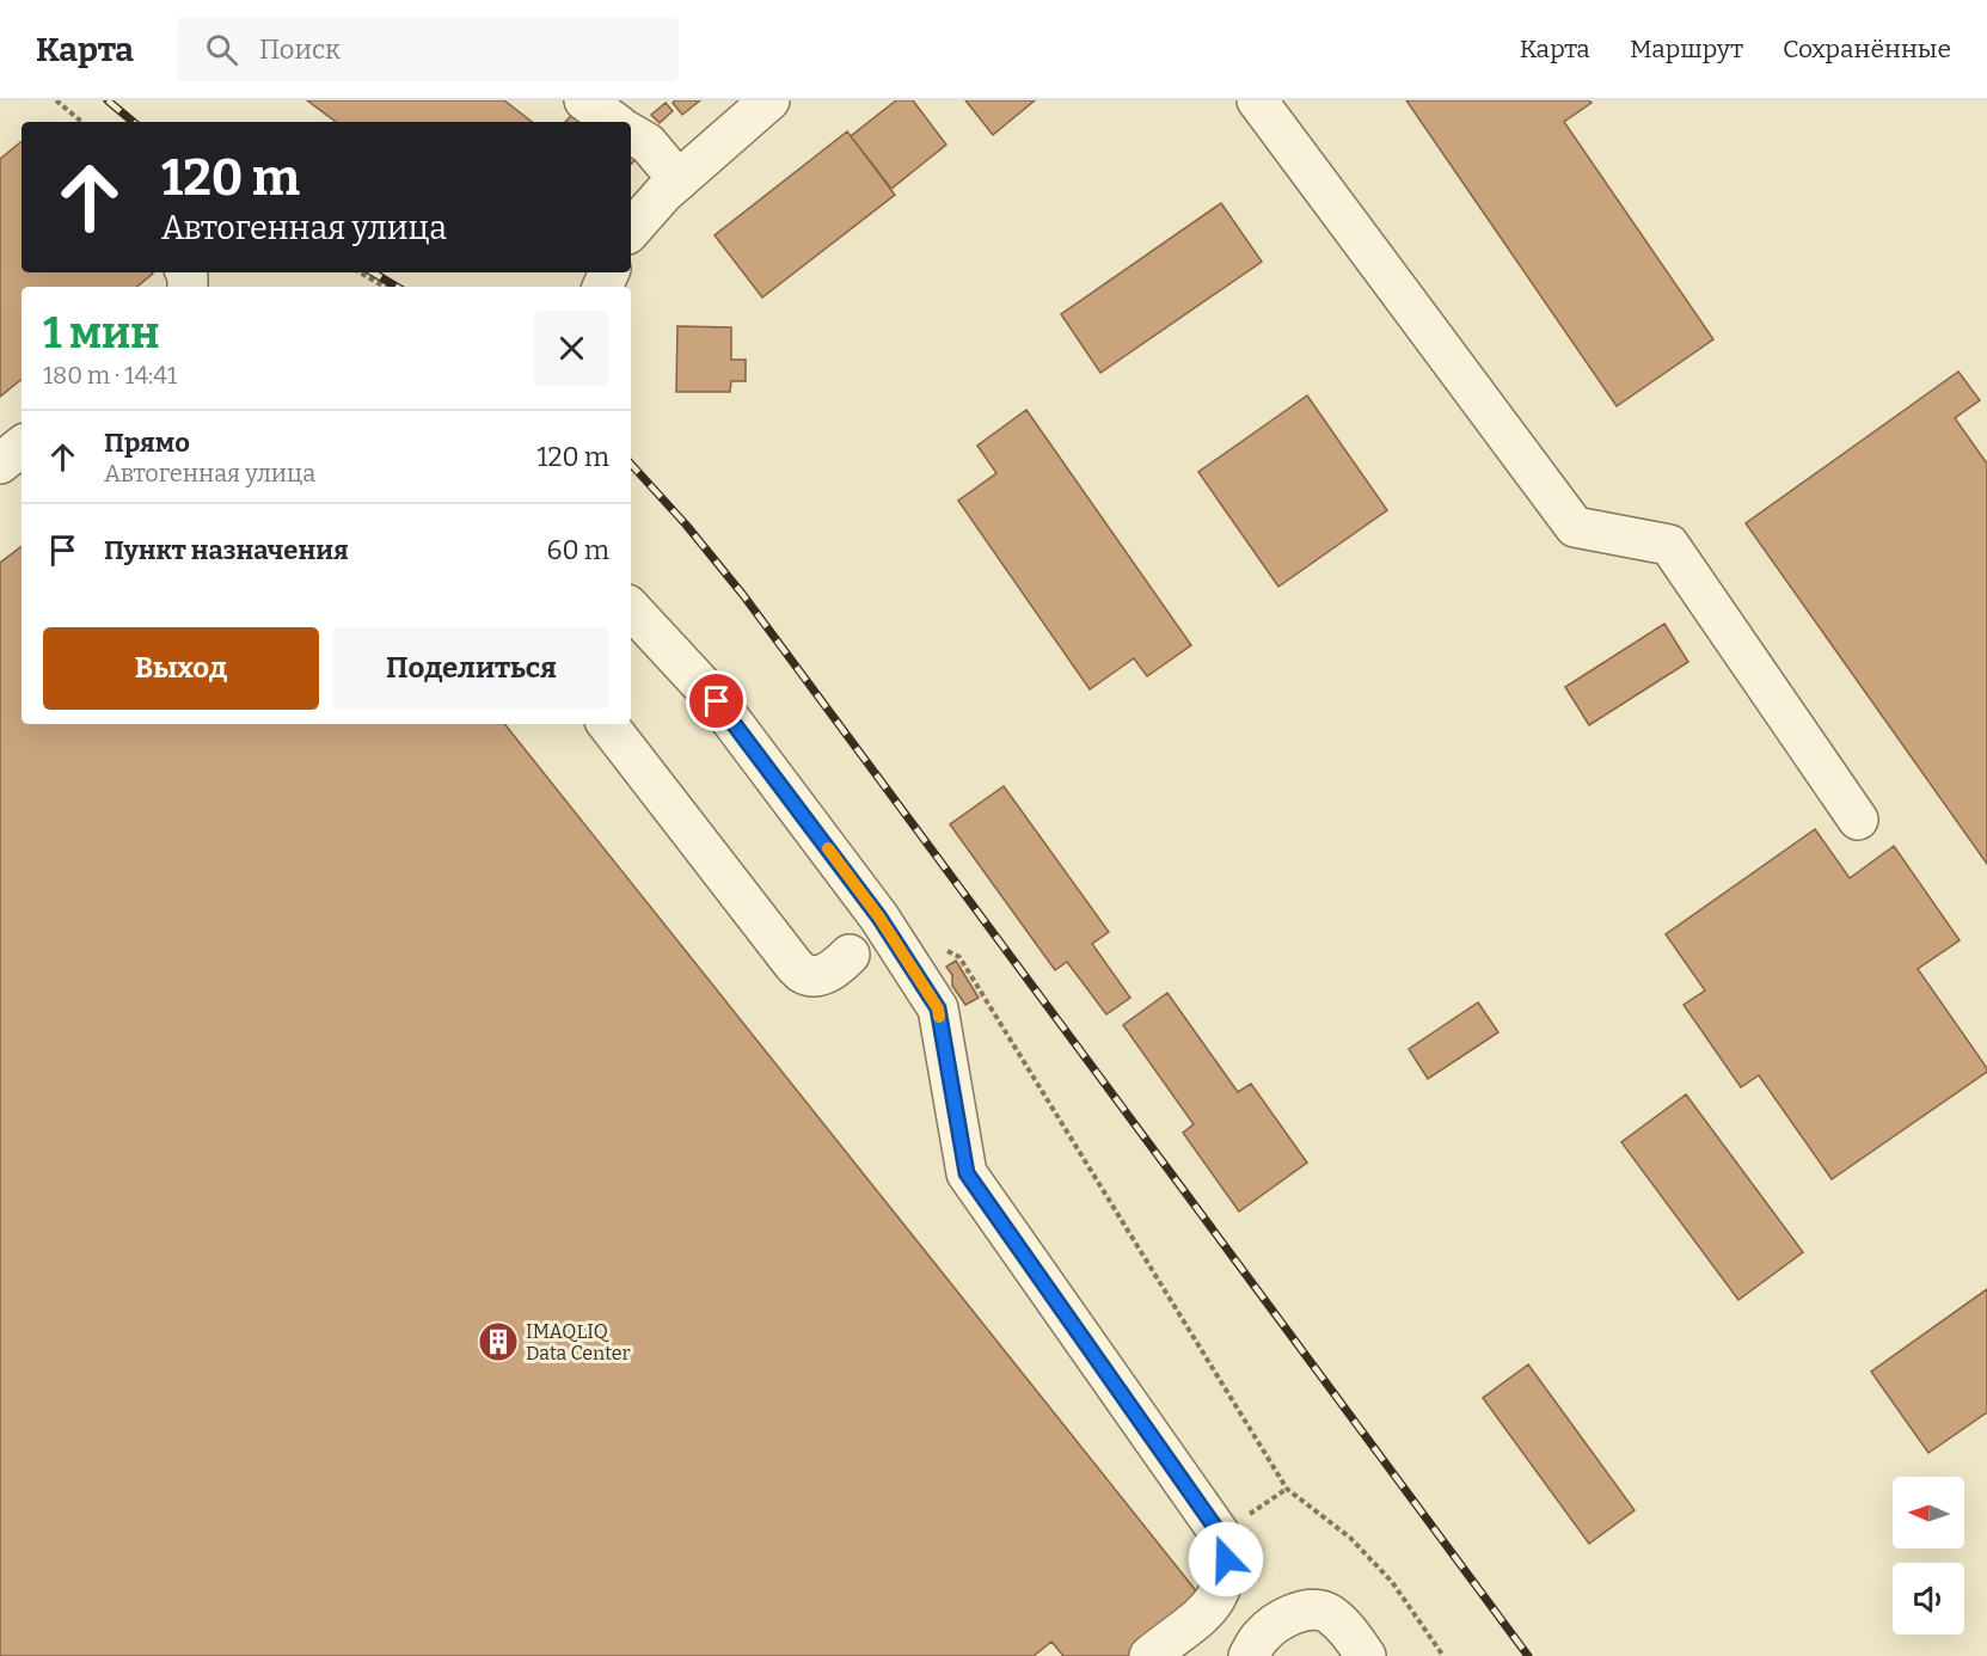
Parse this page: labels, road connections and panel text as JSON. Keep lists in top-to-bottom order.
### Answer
{
  "places": {
    "building": ["IMAQLIQ Data Center"]
  },
  "north": "left",
  "page": {
    "header": "Карта",
    "search": "Поиск",
    "nav": ["Карта", "Маршрут", "Сохранённые"],
    "turn": ["120 m", "Автогенная улица"],
    "heading": ["1 мин", "180 m · 14:41"],
    "list": [
      {
        "name": "Прямо",
        "note": "Автогенная улица",
        "value": "120 m"
      },
      {
        "name": "Пункт назначения",
        "value": "60 m"
      }
    ],
    "buttons": ["Выход", "Поделиться"]
  }
}
